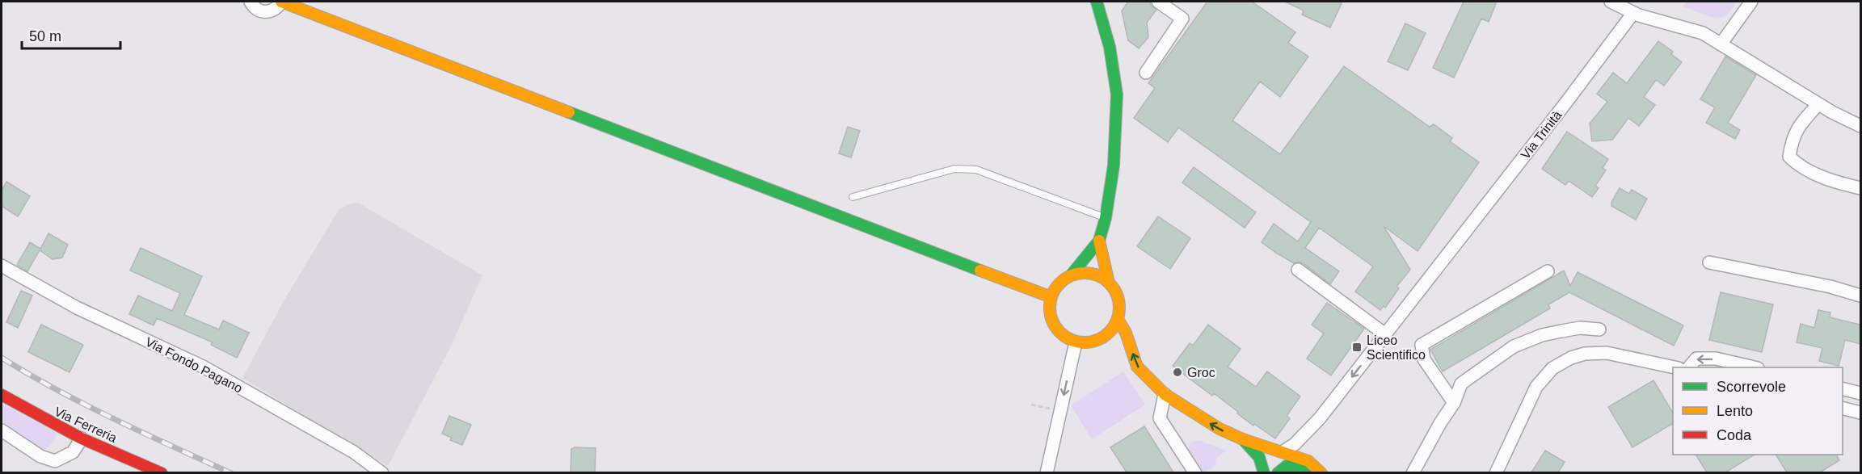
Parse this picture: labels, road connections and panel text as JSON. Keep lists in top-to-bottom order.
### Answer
{
  "streets": {
    "street": ["Via Trinità", "Via Fondo Pagano", "Via Ferreria"]
  },
  "places": {
    "transit": ["Liceo Scientifico"],
    "other": ["Groc"]
  },
  "legend": ["Scorrevole", "Lento", "Coda"],
  "scale_bar": "50 m"
}
